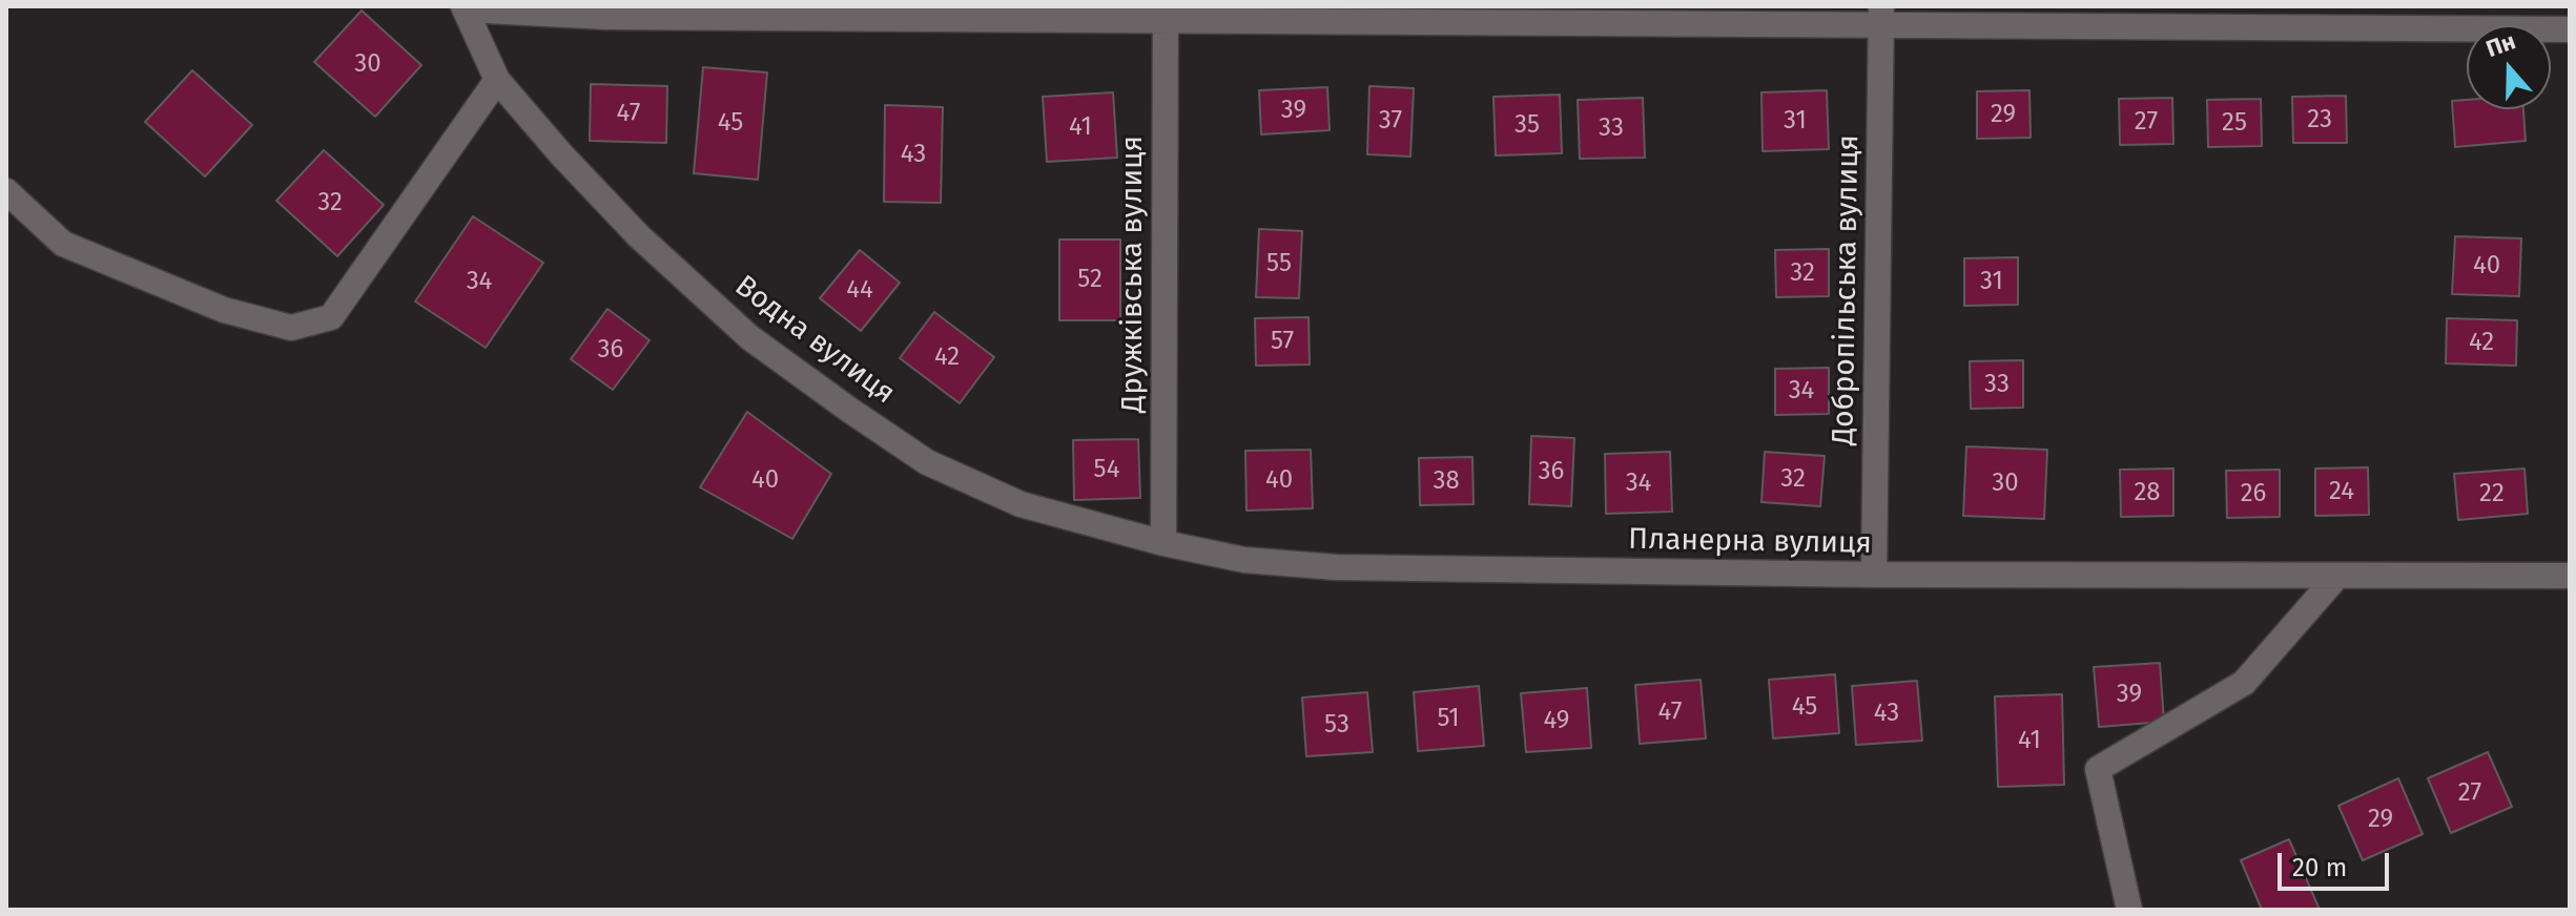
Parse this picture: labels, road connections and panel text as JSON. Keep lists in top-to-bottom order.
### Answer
{
  "streets": {
    "street": [
      "Дружківська вулиця",
      "Добропільська вулиця",
      "Водна вулиця",
      "Планерна вулиця"
    ]
  },
  "crossings": [
    ["Дружківська вулиця", "Водна вулиця"],
    ["Дружківська вулиця", "Планерна вулиця"],
    ["Добропільська вулиця", "Планерна вулиця"],
    ["Водна вулиця", "Планерна вулиця"]
  ],
  "house_numbers": [
    "30",
    "39",
    "47",
    "29",
    "23",
    "37",
    "31",
    "27",
    "45",
    "25",
    "35",
    "41",
    "33",
    "43",
    "32",
    "55",
    "40",
    "32",
    "52",
    "34",
    "31",
    "44",
    "57",
    "42",
    "36",
    "42",
    "33",
    "34",
    "54",
    "36",
    "32",
    "40",
    "40",
    "38",
    "34",
    "30",
    "24",
    "28",
    "26",
    "22",
    "39",
    "45",
    "47",
    "43",
    "51",
    "49",
    "53",
    "41",
    "27",
    "29"
  ],
  "scale_bar": "20 m",
  "north": "top"
}
